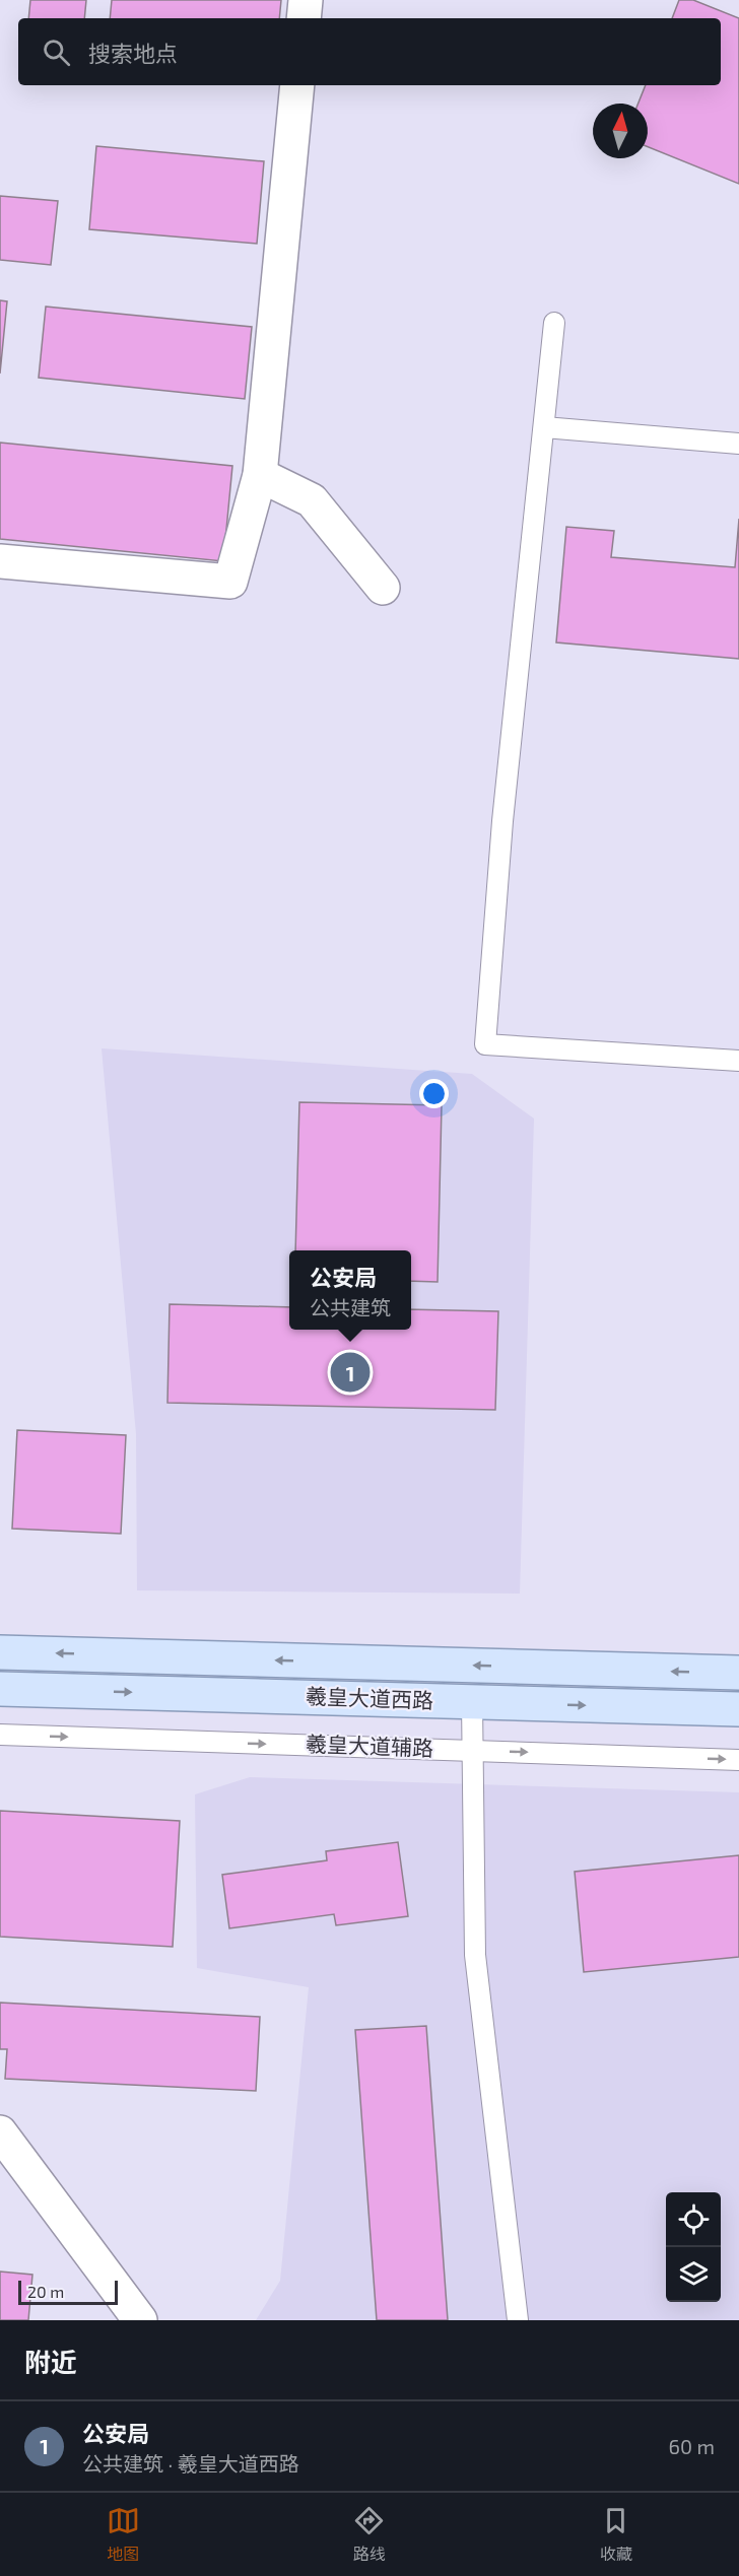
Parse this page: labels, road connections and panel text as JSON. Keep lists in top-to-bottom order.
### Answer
{
  "streets": {
    "main road": ["羲皇大道西路"],
    "lane": ["羲皇大道辅路"]
  },
  "one_way": ["羲皇大道辅路"],
  "scale_bar": "20 m",
  "north": "top",
  "page": {
    "search": "搜索地点",
    "popup": ["公安局", "公共建筑"],
    "pins": "1",
    "scale": "20 m",
    "heading": "附近",
    "list": [
      {
        "mark": "1",
        "name": "公安局",
        "note": "公共建筑 · 羲皇大道西路",
        "value": "60 m"
      }
    ],
    "nav": ["地图", "路线", "收藏"]
  }
}
